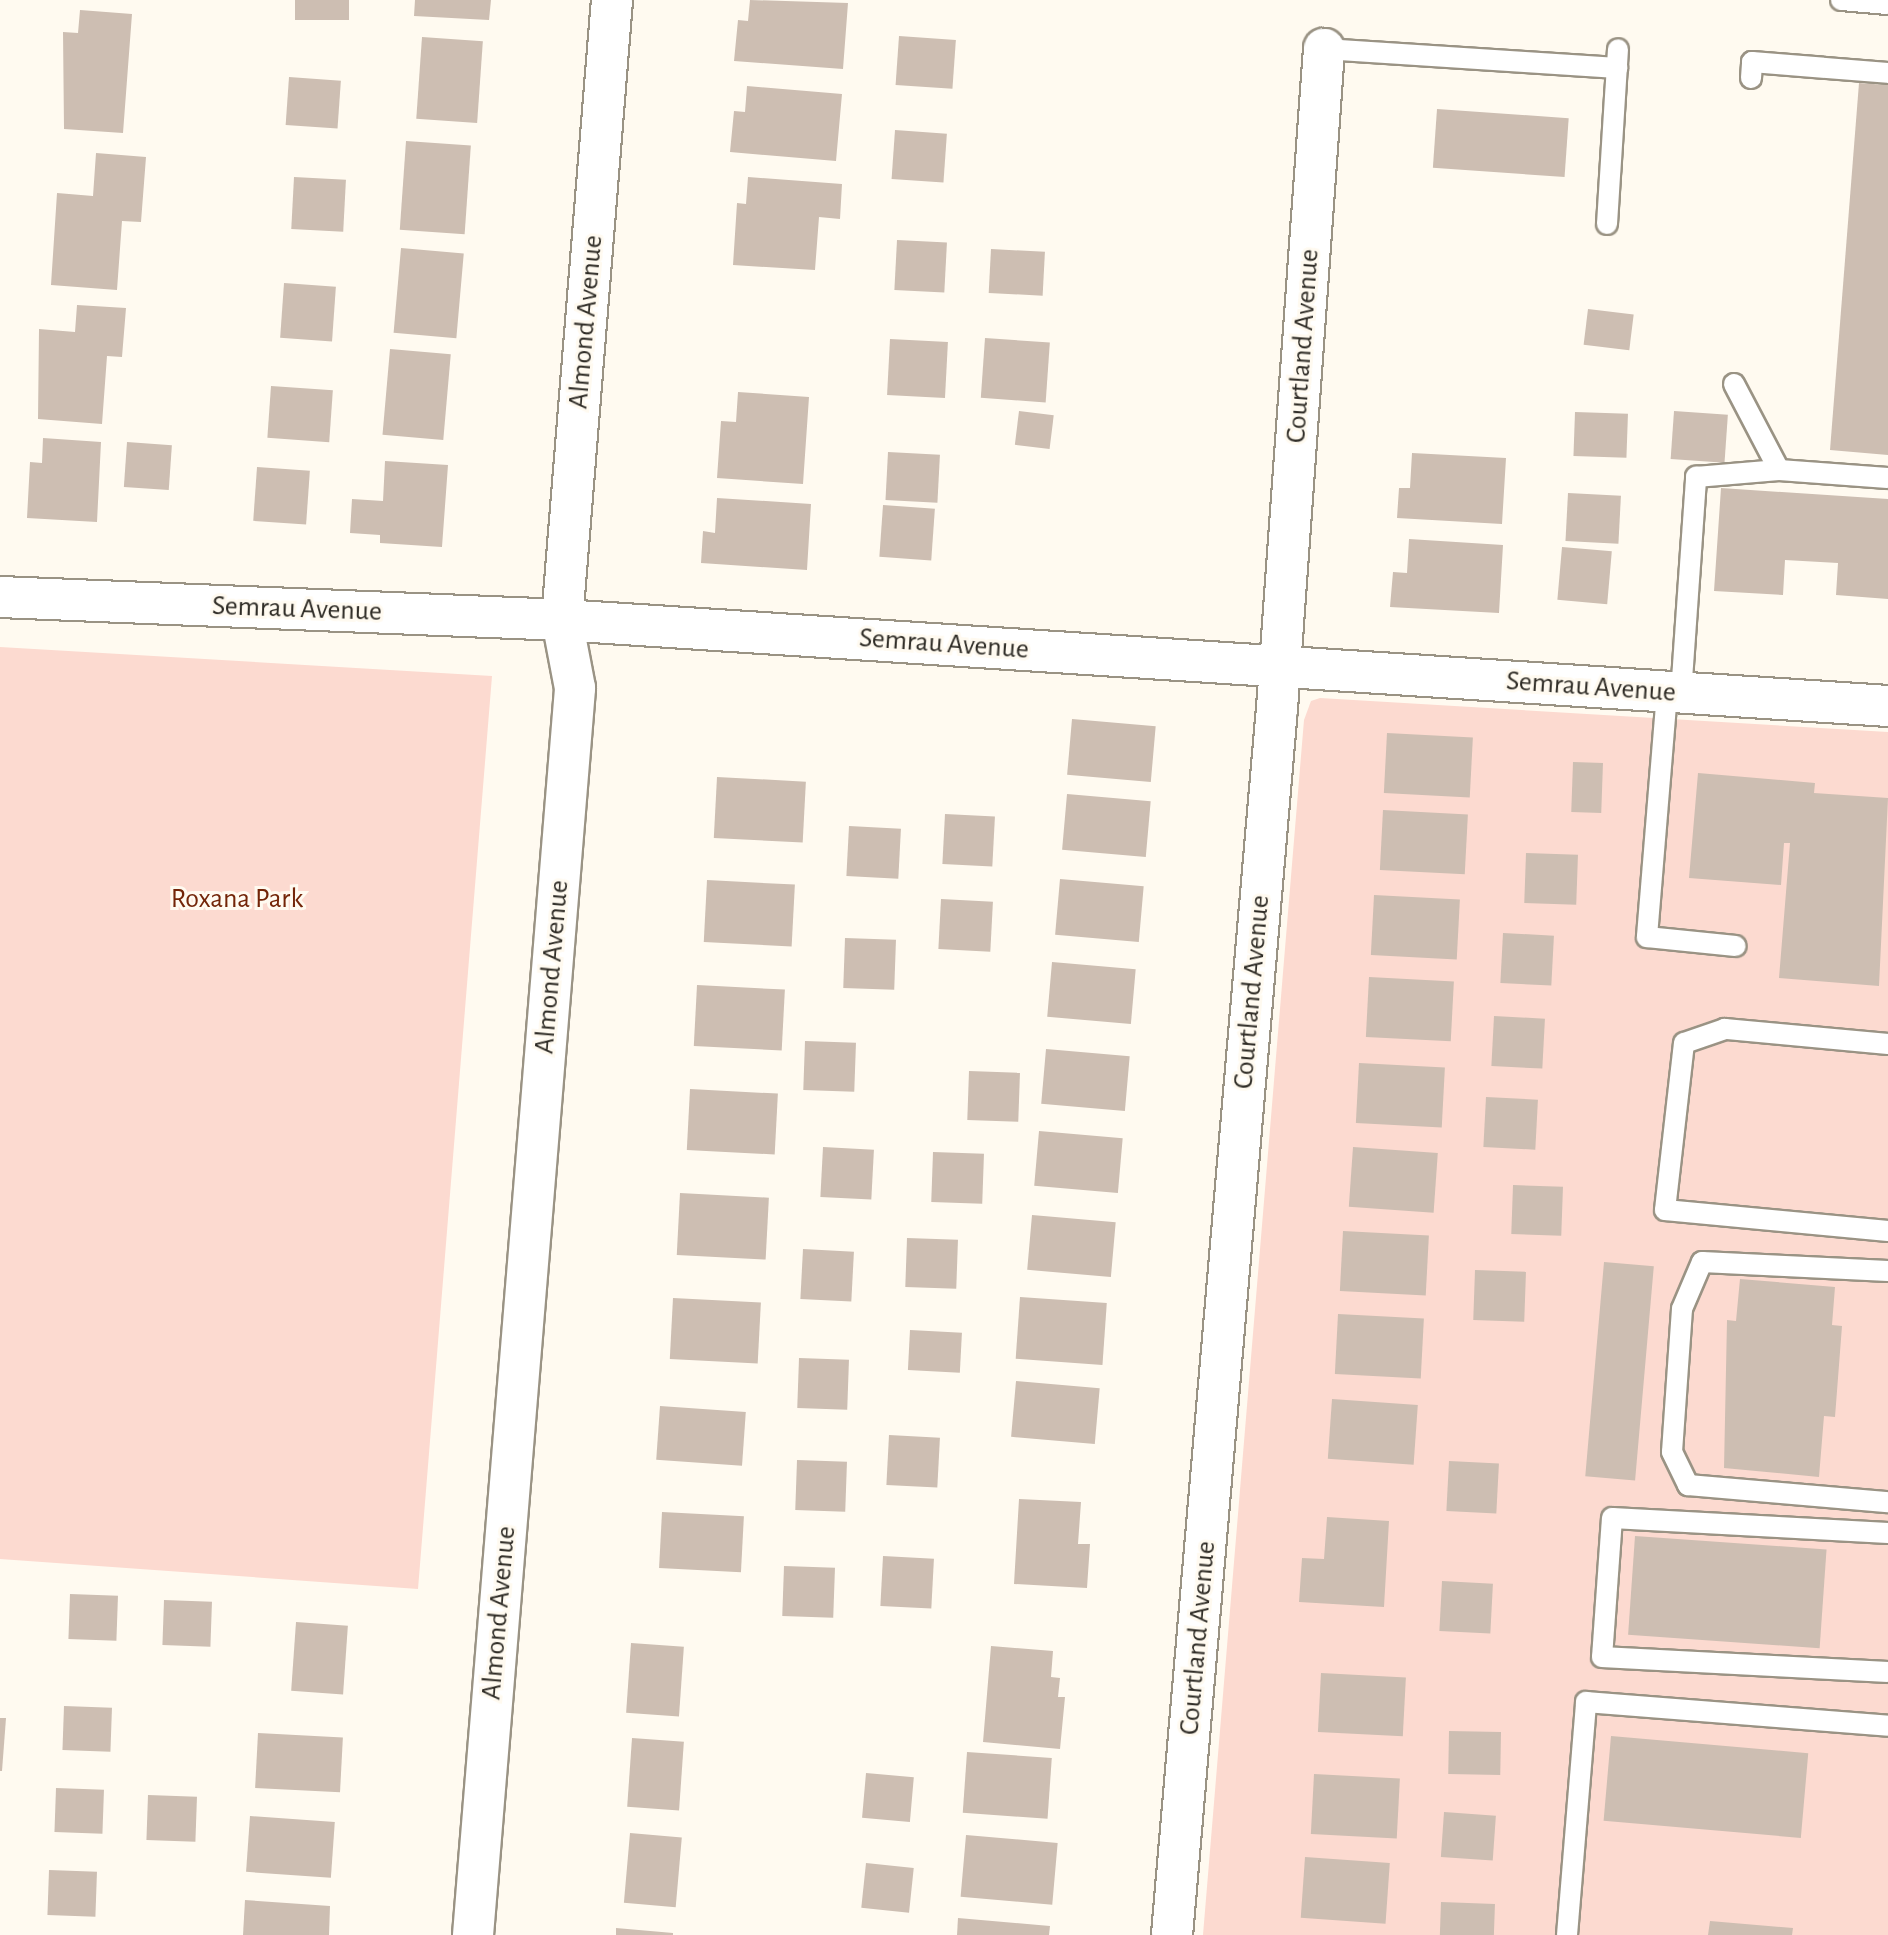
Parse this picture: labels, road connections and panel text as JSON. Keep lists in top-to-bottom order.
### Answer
{
  "streets": {
    "street": ["Almond Avenue", "Courtland Avenue", "Semrau Avenue"]
  },
  "crossings": [
    ["Almond Avenue", "Semrau Avenue"],
    ["Courtland Avenue", "Semrau Avenue"]
  ],
  "parks": ["Roxana Park"]
}
